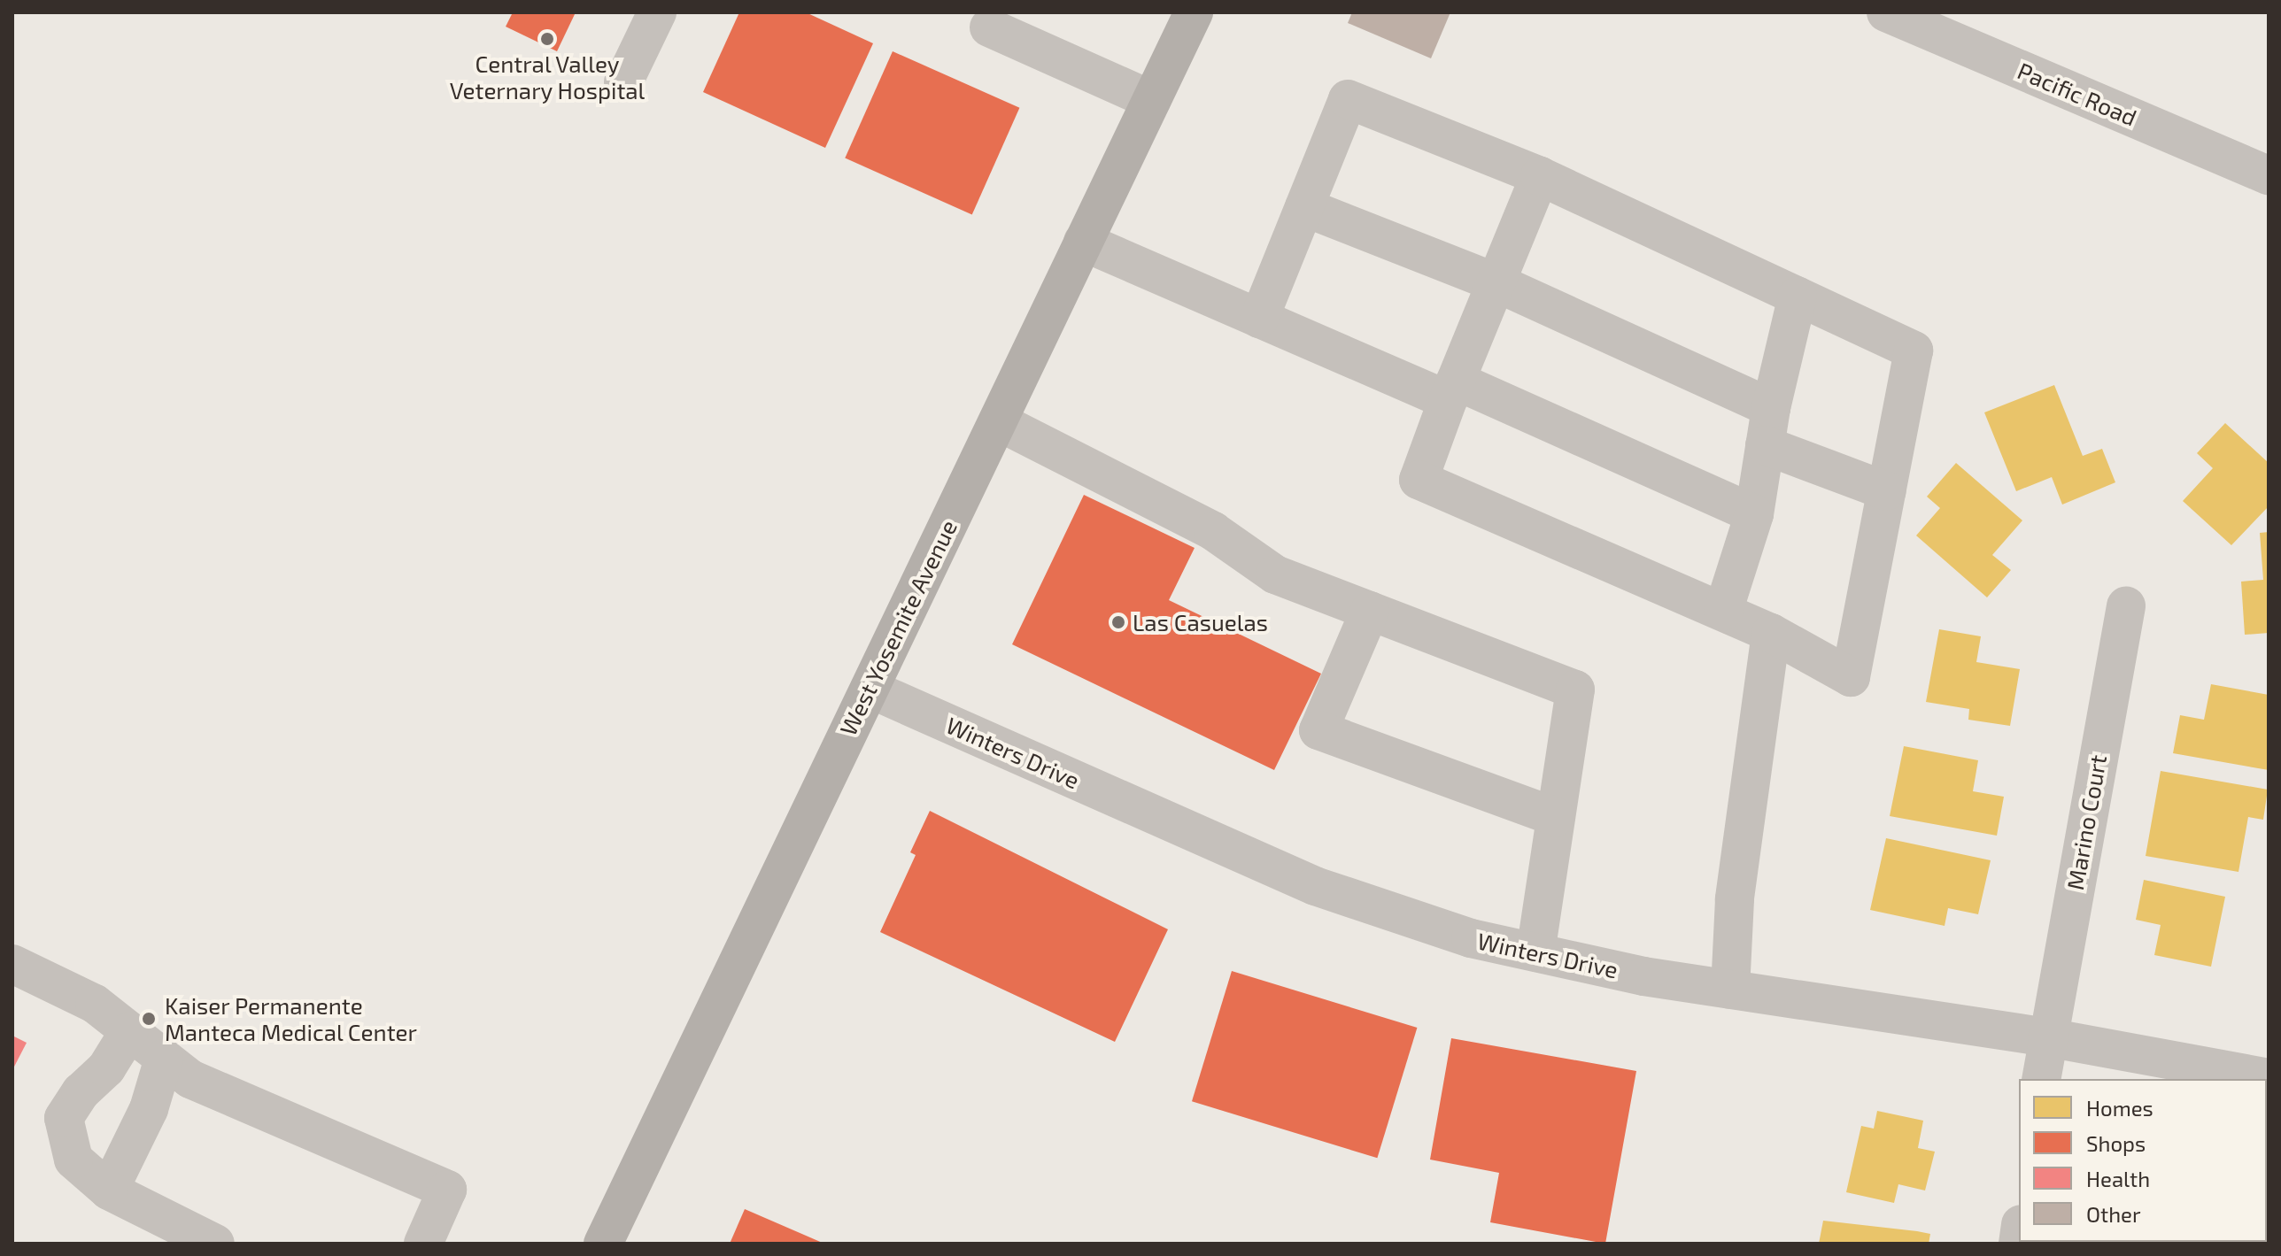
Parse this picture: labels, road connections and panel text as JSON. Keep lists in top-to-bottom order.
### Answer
{
  "streets": {
    "main road": ["West Yosemite Avenue"],
    "street": ["Pacific Road", "Winters Drive", "Marino Court"]
  },
  "crossings": [
    ["West Yosemite Avenue", "Winters Drive"],
    ["Winters Drive", "Marino Court"]
  ],
  "places": ["Central Valley Veternary Hospital", "Las Casuelas", "Kaiser Permanente Manteca Medical Center"],
  "legend": [
    "Homes",
    "Shops",
    "Health",
    "Other"
  ]
}
